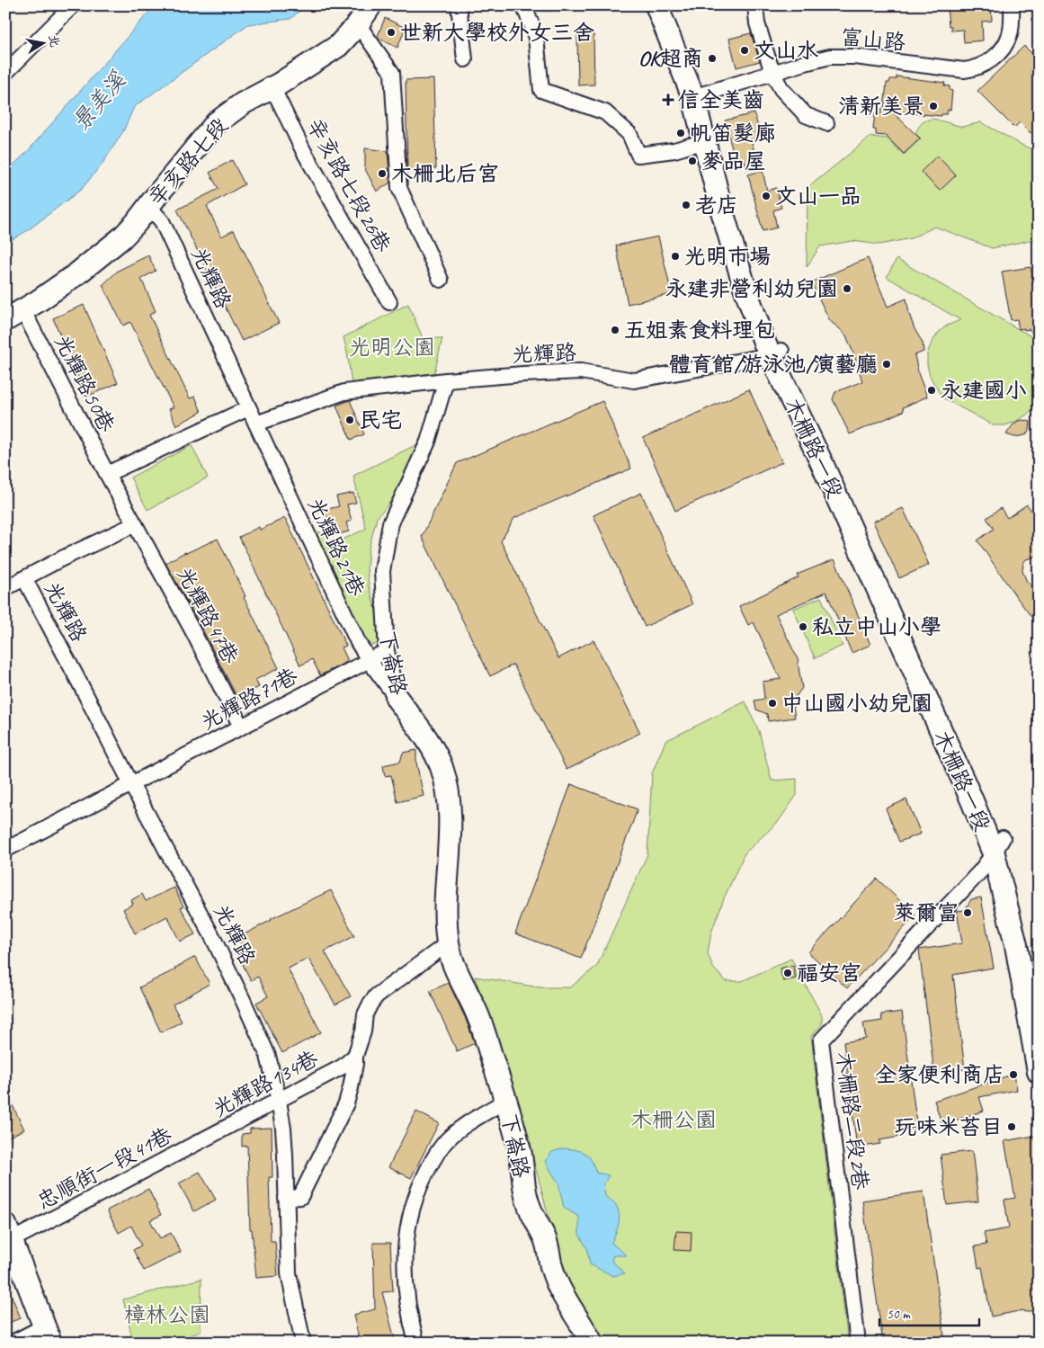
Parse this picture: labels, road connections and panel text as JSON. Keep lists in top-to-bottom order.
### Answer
{
  "streets": {
    "main road": ["辛亥路七段", "木柵路一段", "下崙路"],
    "street": [
      "富山路",
      "辛亥路七段26巷",
      "光輝路",
      "光輝路50巷",
      "光輝路21巷",
      "光輝路47巷",
      "光輝路71巷",
      "光輝路134巷",
      "木柵路二段2巷",
      "忠順街一段41巷"
    ]
  },
  "crossings": [
    ["富山路", "木柵路一段"],
    ["辛亥路七段", "辛亥路七段26巷"],
    ["辛亥路七段", "光輝路"],
    ["辛亥路七段", "光輝路50巷"],
    ["光輝路", "木柵路一段"],
    ["光輝路", "光輝路21巷"],
    ["光輝路", "光輝路47巷"],
    ["光輝路", "下崙路"],
    ["光輝路", "光輝路71巷"],
    ["光輝路", "光輝路134巷"],
    ["木柵路一段", "木柵路二段2巷"],
    ["光輝路21巷", "下崙路"],
    ["光輝路21巷", "光輝路71巷"],
    ["光輝路47巷", "光輝路71巷"],
    ["下崙路", "光輝路71巷"],
    ["光輝路134巷", "忠順街一段41巷"]
  ],
  "water": ["景美溪"],
  "parks": ["光明公園", "木柵公園", "樟林公園"],
  "places": {
    "other": [
      "世新大學校外女三舍",
      "文山水",
      "OK超商",
      "清新美景",
      "帆笛髮廊",
      "麥品屋",
      "木柵北后宮",
      "文山一品",
      "老店",
      "光明市場",
      "永建非營利幼兒園",
      "五姐素食料理包",
      "體育館/游泳池/演藝廳",
      "永建國小",
      "民宅",
      "私立中山小學",
      "中山國小幼兒園",
      "萊爾富",
      "福安宮",
      "全家便利商店",
      "玩味米苔目"
    ],
    "health": ["信全美齒"]
  },
  "scale_bar": "50 m",
  "north": "right"
}
